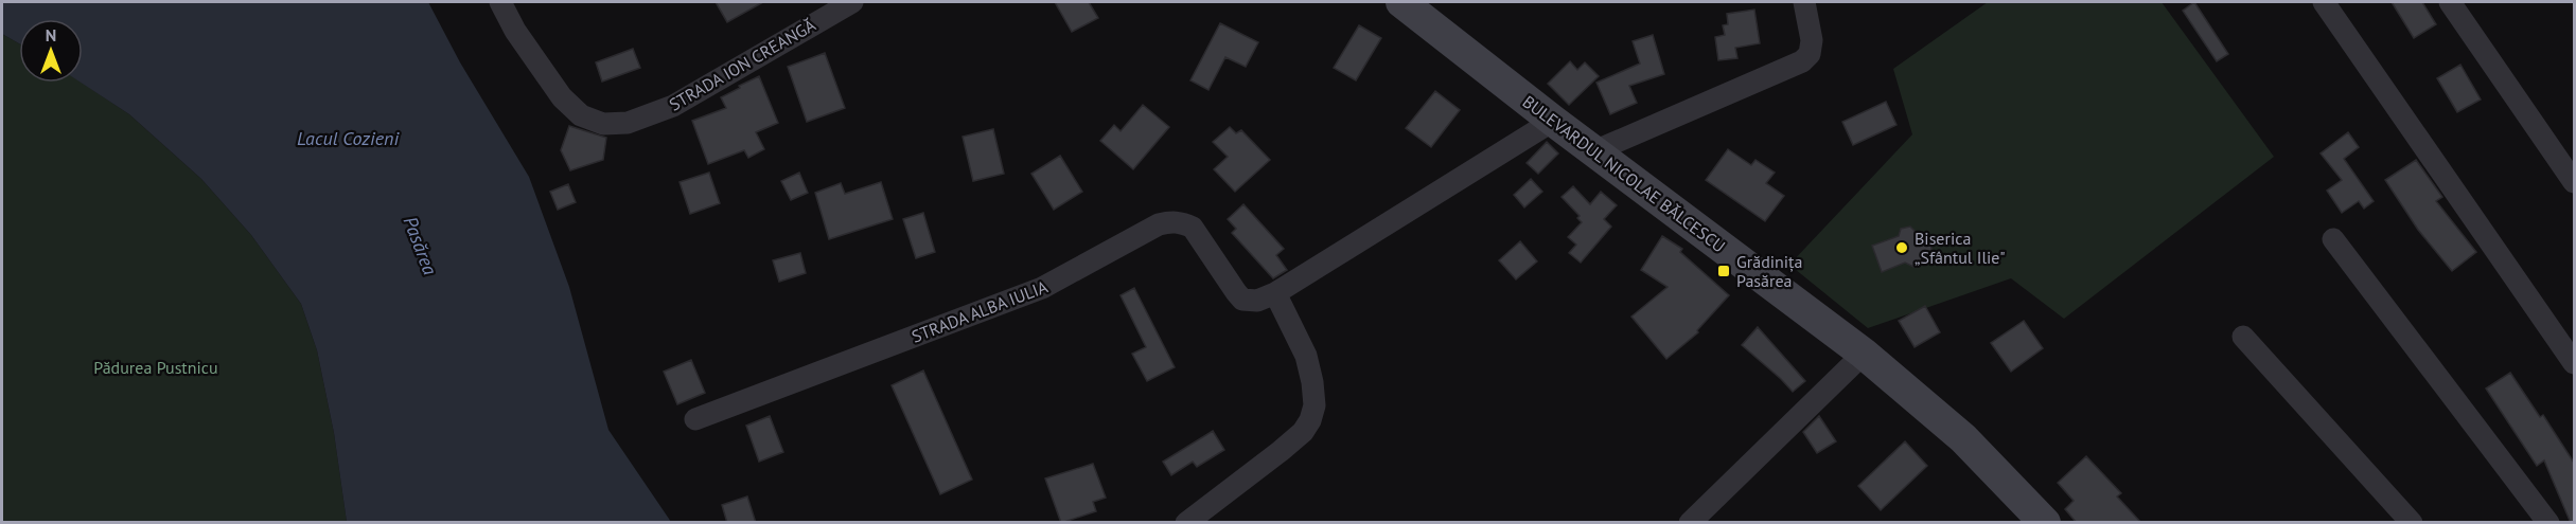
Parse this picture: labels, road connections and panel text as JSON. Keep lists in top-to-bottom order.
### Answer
{
  "streets": {
    "main road": ["BULEVARDUL NICOLAE BĂLCESCU"],
    "street": ["STRADA ION CREANGĂ", "STRADA ALBA IULIA"]
  },
  "crossings": [
    ["BULEVARDUL NICOLAE BĂLCESCU", "STRADA ALBA IULIA"]
  ],
  "water": ["Lacul Cozieni", "Pasărea"],
  "parks": ["Pădurea Pustnicu"],
  "places": {
    "other": ["Biserica „Sfântul Ilie\""],
    "transit": ["Grădinița Pasărea"]
  },
  "north": "top"
}
